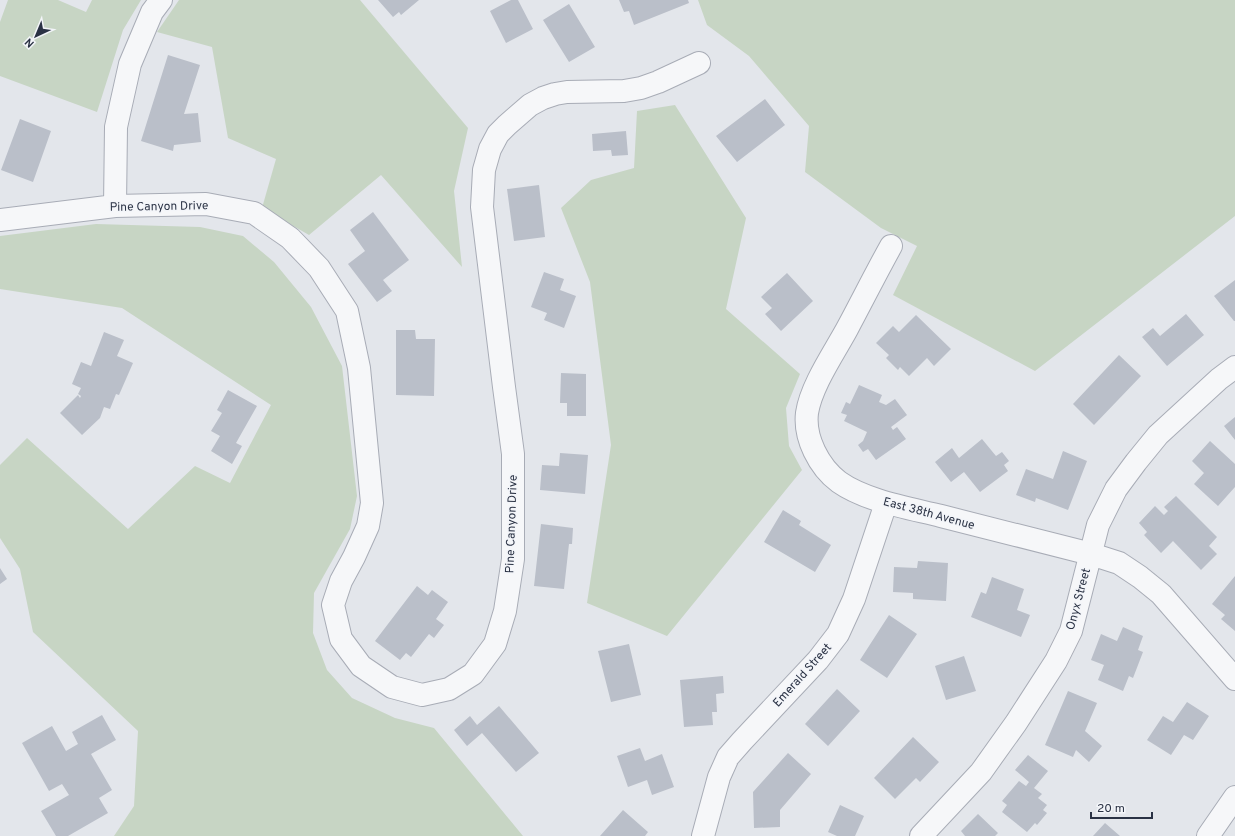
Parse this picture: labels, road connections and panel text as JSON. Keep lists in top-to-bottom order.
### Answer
{
  "streets": {
    "street": [
      "Pine Canyon Drive",
      "East 38th Avenue",
      "Onyx Street",
      "Emerald Street"
    ]
  },
  "crossings": [
    ["East 38th Avenue", "Onyx Street"],
    ["East 38th Avenue", "Emerald Street"]
  ],
  "scale_bar": "20 m",
  "north": "bottom left"
}
